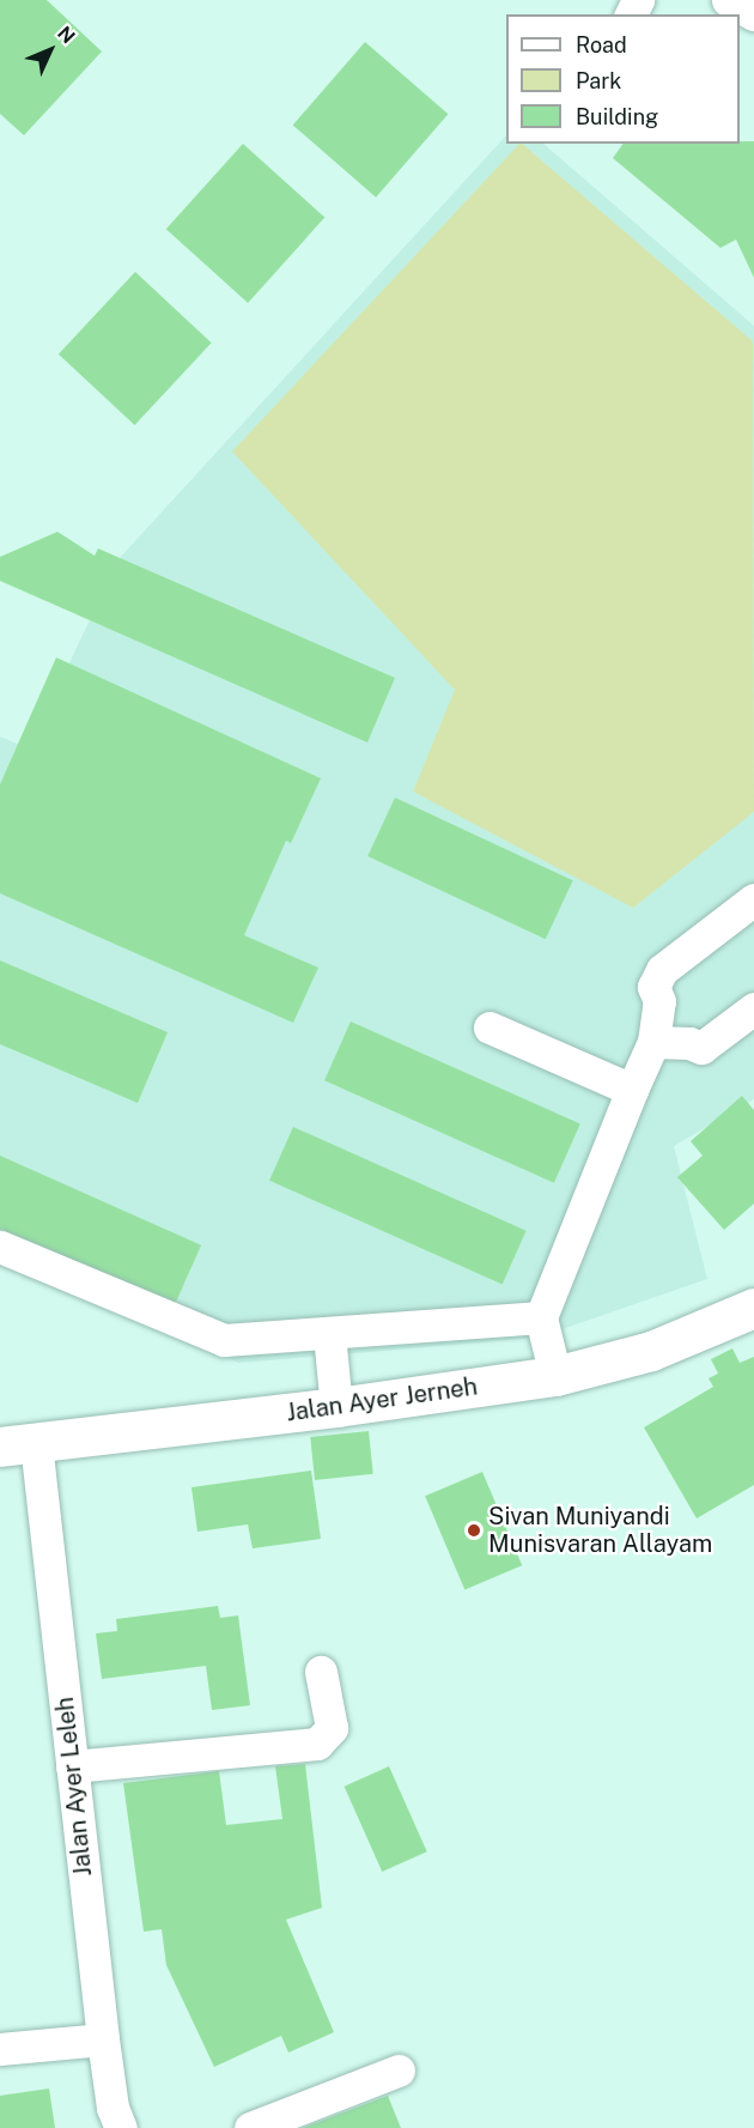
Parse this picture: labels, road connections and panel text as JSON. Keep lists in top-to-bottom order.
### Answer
{
  "streets": {
    "main road": ["Jalan Ayer Jerneh"],
    "street": ["Jalan Ayer Leleh"]
  },
  "crossings": [
    ["Jalan Ayer Jerneh", "Jalan Ayer Leleh"]
  ],
  "places": ["Sivan Muniyandi Munisvaran Allayam"],
  "legend": ["Road", "Park", "Building"],
  "north": "top right"
}
